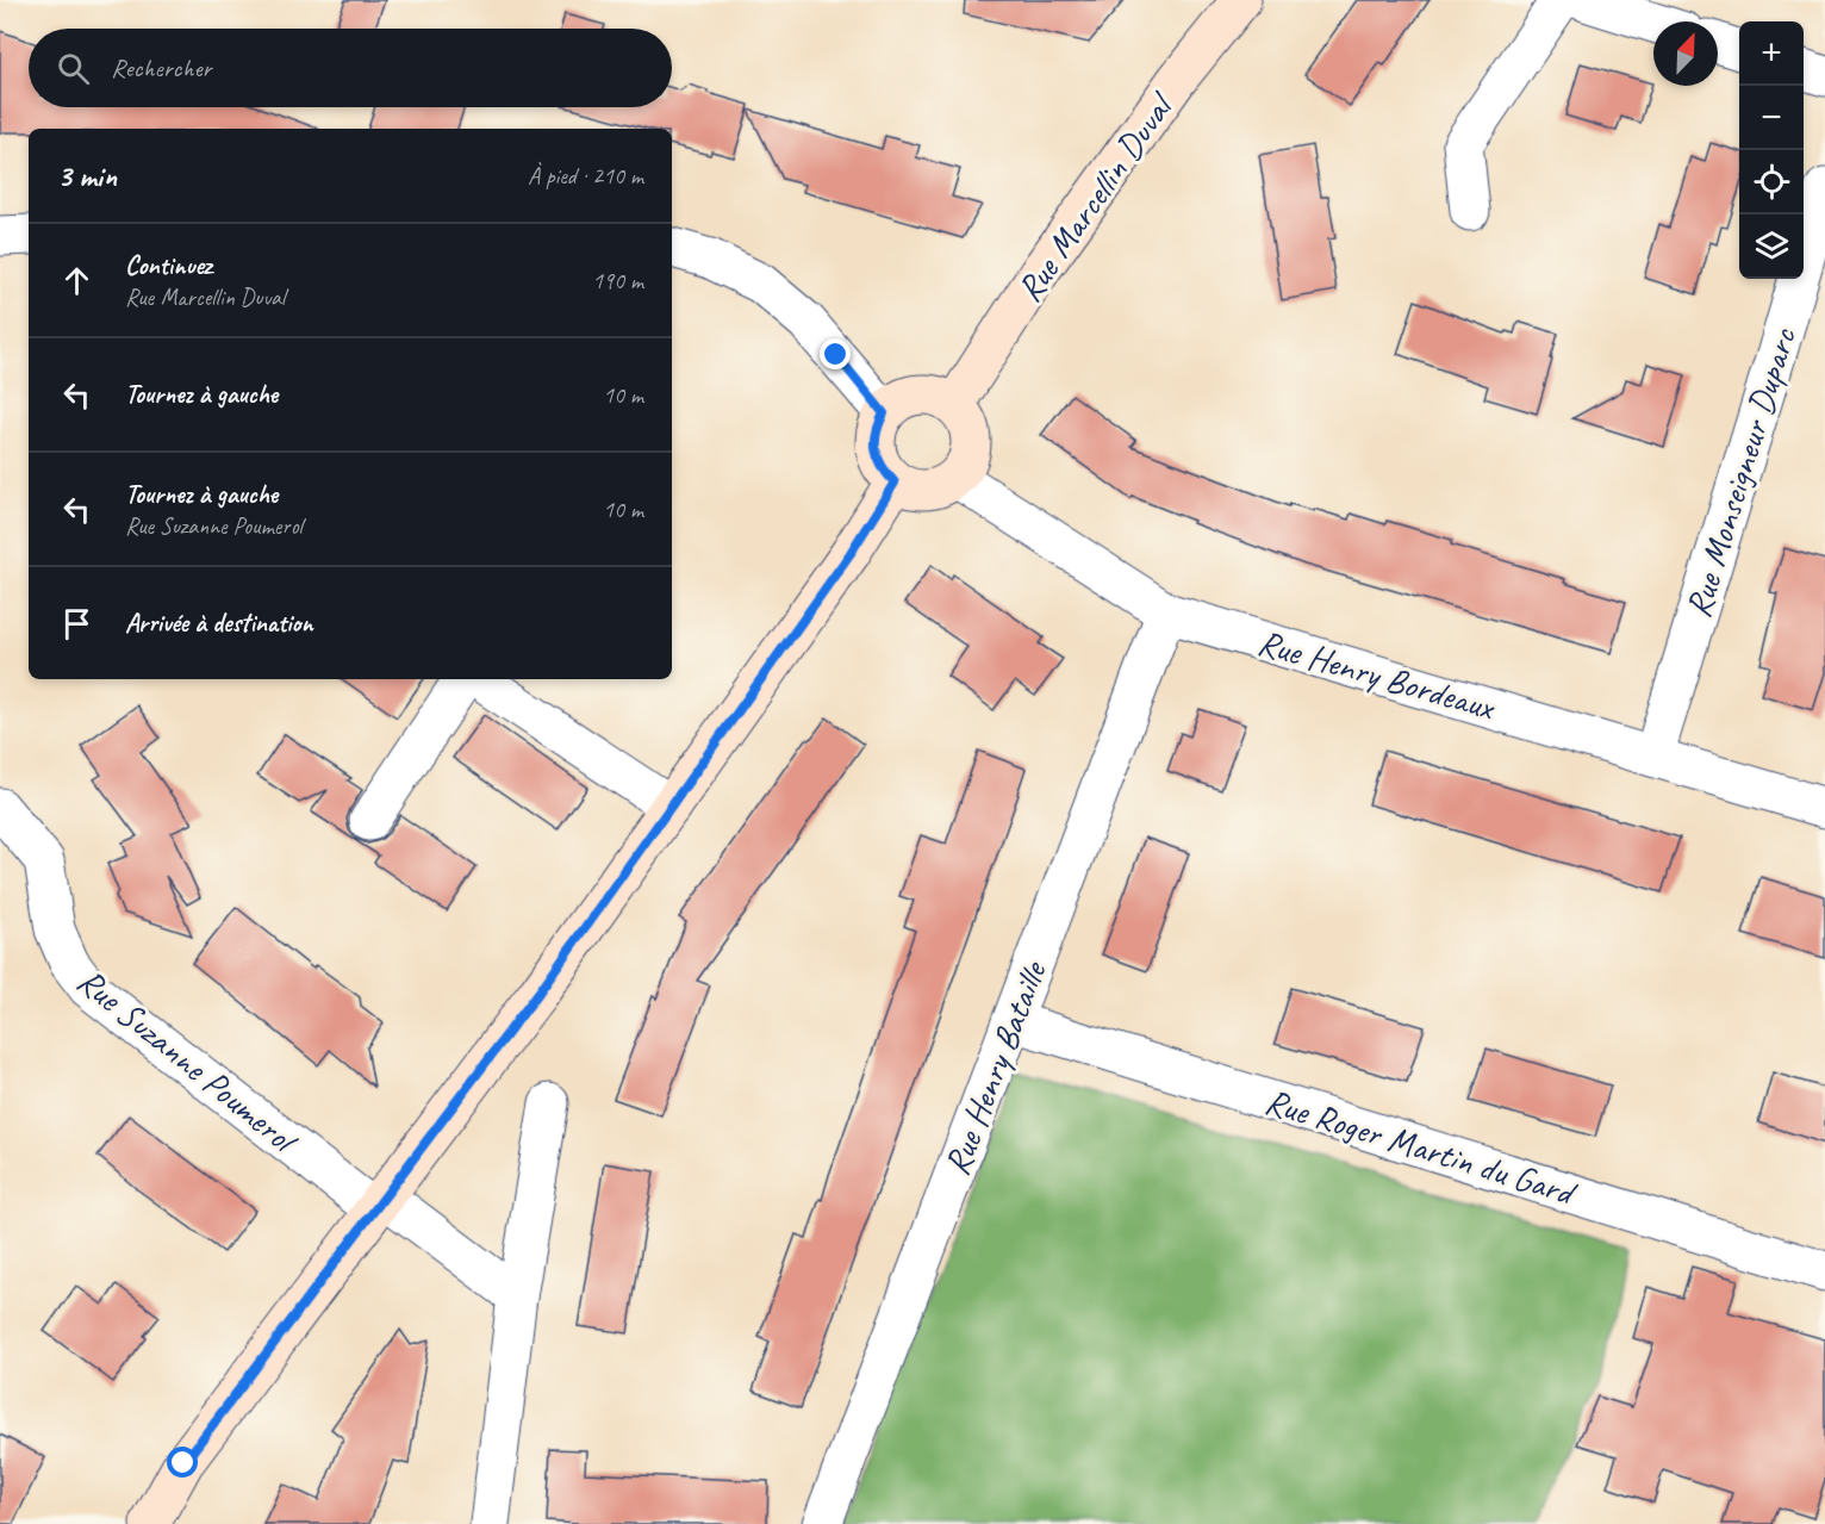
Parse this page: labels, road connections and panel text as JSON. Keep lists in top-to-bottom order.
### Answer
{
  "streets": {
    "main road": ["Rue Marcellin Duval"],
    "street": [
      "Rue Monseigneur Duparc",
      "Rue Henry Bordeaux",
      "Rue Suzanne Poumerol",
      "Rue Henry Bataille",
      "Rue Roger Martin du Gard"
    ]
  },
  "crossings": [
    ["Rue Marcellin Duval", "Rue Henry Bordeaux"],
    ["Rue Monseigneur Duparc", "Rue Henry Bordeaux"],
    ["Rue Henry Bordeaux", "Rue Henry Bataille"],
    ["Rue Henry Bataille", "Rue Roger Martin du Gard"]
  ],
  "north": "top right",
  "page": {
    "map_buttons": ["+", "−"],
    "search": "Rechercher",
    "heading": ["3 min", "À pied · 210 m"],
    "list": [
      ["Continuez", "Rue Marcellin Duval", "190 m"],
      ["Tournez à gauche", "10 m"],
      ["Tournez à gauche", "Rue Suzanne Poumerol", "10 m"],
      "Arrivée à destination"
    ]
  }
}
